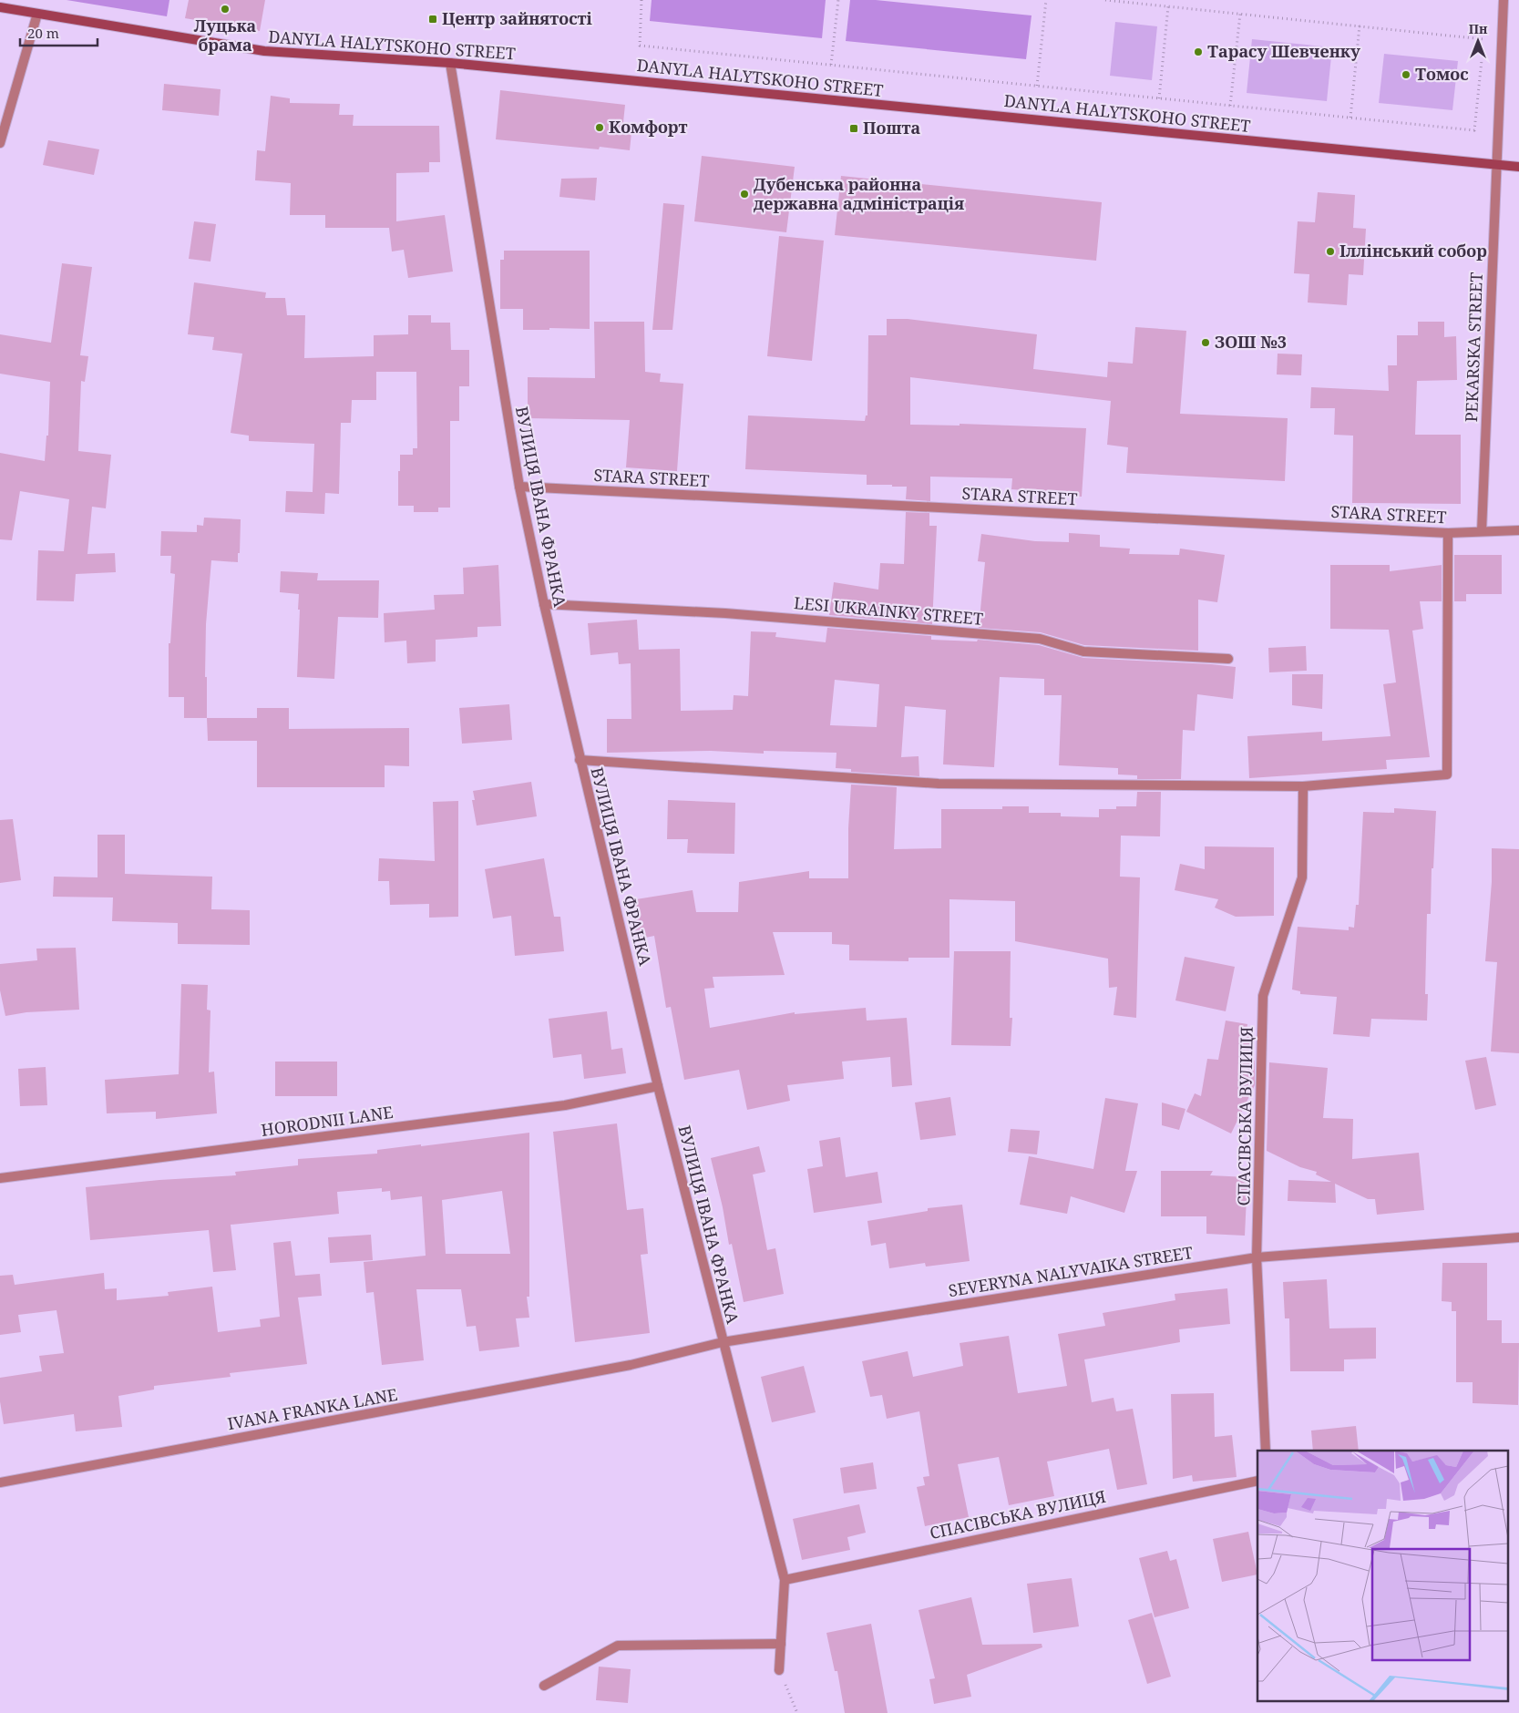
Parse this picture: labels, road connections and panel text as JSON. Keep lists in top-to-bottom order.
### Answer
{
  "streets": {
    "main road": ["DANYLA HALYTSKOHO STREET"],
    "street": [
      "PEKARSKA STREET",
      "STARA STREET",
      "ВУЛИЦЯ ІВАНА ФРАНКА",
      "LESI UKRAINKY STREET",
      "СПАСІВСЬКА ВУЛИЦЯ",
      "HORODNII LANE",
      "SEVERYNA NALYVAIKA STREET",
      "IVANA FRANKA LANE"
    ]
  },
  "crossings": [
    ["DANYLA HALYTSKOHO STREET", "PEKARSKA STREET"],
    ["DANYLA HALYTSKOHO STREET", "ВУЛИЦЯ ІВАНА ФРАНКА"],
    ["PEKARSKA STREET", "STARA STREET"],
    ["STARA STREET", "ВУЛИЦЯ ІВАНА ФРАНКА"],
    ["ВУЛИЦЯ ІВАНА ФРАНКА", "LESI UKRAINKY STREET"],
    ["ВУЛИЦЯ ІВАНА ФРАНКА", "СПАСІВСЬКА ВУЛИЦЯ"],
    ["ВУЛИЦЯ ІВАНА ФРАНКА", "HORODNII LANE"],
    ["ВУЛИЦЯ ІВАНА ФРАНКА", "SEVERYNA NALYVAIKA STREET"],
    ["СПАСІВСЬКА ВУЛИЦЯ", "SEVERYNA NALYVAIKA STREET"],
    ["SEVERYNA NALYVAIKA STREET", "IVANA FRANKA LANE"]
  ],
  "places": {
    "other": [
      "Луцька брама",
      "Тарасу Шевченку",
      "Томос",
      "Комфорт",
      "Дубенська районна державна адміністрація",
      "Іллінський собор",
      "ЗОШ №3"
    ],
    "transit": ["Центр зайнятості", "Пошта"]
  },
  "scale_bar": "20 m",
  "north": "top"
}
